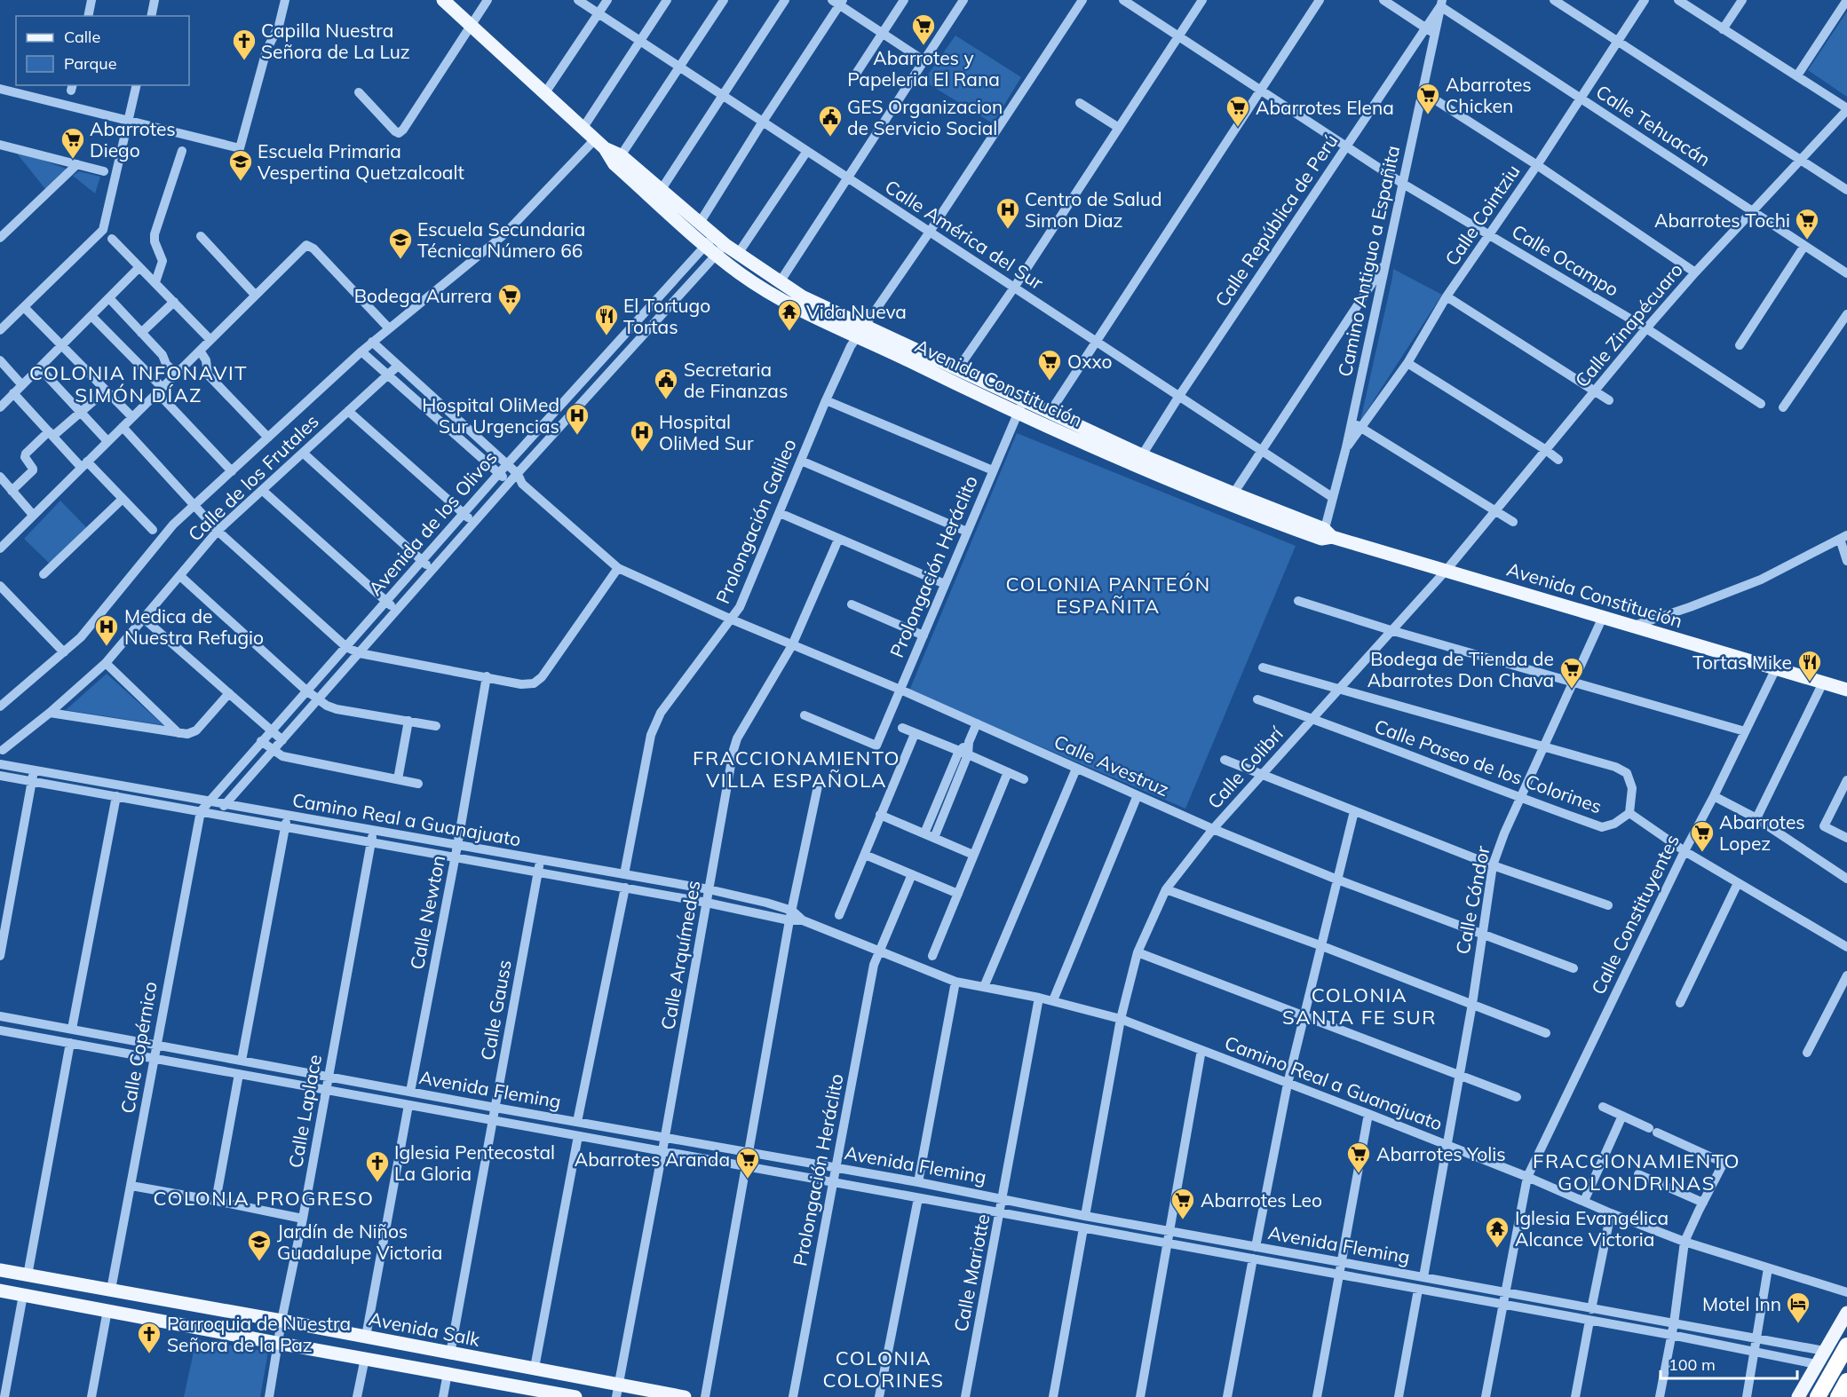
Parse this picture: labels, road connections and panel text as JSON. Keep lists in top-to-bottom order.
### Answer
{
  "streets": {
    "main road": ["Avenida Constitución", "Avenida Salk"],
    "street": [
      "Calle Tehuacán",
      "Calle Cointziu",
      "Calle República de Perú",
      "Calle América del Sur",
      "Calle Ocampo",
      "Camino Antiguo a Españita",
      "Calle Zinapécuaro",
      "Calle de los Frutales",
      "Prolongación Galileo",
      "Avenida de los Olivos",
      "Prolongación Heráclito",
      "Calle Avestruz",
      "Calle Paseo de los Colorines",
      "Calle Colibrí",
      "Camino Real a Guanajuato",
      "Calle Cóndor",
      "Calle Newton",
      "Calle Constituyentes",
      "Calle Arquímedes",
      "Calle Gauss",
      "Calle Copérnico",
      "Avenida Fleming",
      "Calle Laplace",
      "Calle Mariotte"
    ]
  },
  "crossings": [
    ["Calle Tehuacán", "Calle Cointziu"],
    ["Calle Tehuacán", "Calle República de Perú"],
    ["Calle Tehuacán", "Camino Antiguo a Españita"],
    ["Calle Tehuacán", "Calle Zinapécuaro"],
    ["Calle Cointziu", "Calle Ocampo"],
    ["Calle Cointziu", "Camino Antiguo a Españita"],
    ["Calle República de Perú", "Calle América del Sur"],
    ["Calle República de Perú", "Calle Ocampo"],
    ["Calle República de Perú", "Camino Antiguo a Españita"],
    ["Calle República de Perú", "Avenida Constitución"],
    ["Calle América del Sur", "Camino Antiguo a Españita"],
    ["Calle América del Sur", "Prolongación Galileo"],
    ["Calle Ocampo", "Camino Antiguo a Españita"],
    ["Calle Ocampo", "Calle Zinapécuaro"],
    ["Camino Antiguo a Españita", "Avenida Constitución"],
    ["Calle Zinapécuaro", "Avenida Constitución"],
    ["Calle Zinapécuaro", "Calle Colibrí"],
    ["Avenida Constitución", "Prolongación Galileo"],
    ["Avenida Constitución", "Avenida de los Olivos"],
    ["Avenida Constitución", "Prolongación Heráclito"],
    ["Avenida Constitución", "Calle Colibrí"],
    ["Avenida Constitución", "Calle Cóndor"],
    ["Avenida Constitución", "Calle Constituyentes"],
    ["Prolongación Galileo", "Calle Avestruz"],
    ["Prolongación Galileo", "Camino Real a Guanajuato"],
    ["Avenida de los Olivos", "Camino Real a Guanajuato"],
    ["Avenida de los Olivos", "Calle Copérnico"],
    ["Prolongación Heráclito", "Calle Avestruz"],
    ["Prolongación Heráclito", "Camino Real a Guanajuato"],
    ["Prolongación Heráclito", "Avenida Fleming"],
    ["Calle Avestruz", "Calle Colibrí"],
    ["Calle Avestruz", "Calle Cóndor"],
    ["Calle Avestruz", "Calle Arquímedes"],
    ["Calle Paseo de los Colorines", "Calle Colibrí"],
    ["Calle Paseo de los Colorines", "Calle Cóndor"],
    ["Calle Colibrí", "Camino Real a Guanajuato"],
    ["Calle Colibrí", "Avenida Fleming"],
    ["Camino Real a Guanajuato", "Calle Cóndor"],
    ["Camino Real a Guanajuato", "Calle Newton"],
    ["Camino Real a Guanajuato", "Calle Constituyentes"],
    ["Camino Real a Guanajuato", "Calle Arquímedes"],
    ["Camino Real a Guanajuato", "Calle Gauss"],
    ["Camino Real a Guanajuato", "Calle Copérnico"],
    ["Camino Real a Guanajuato", "Calle Laplace"],
    ["Camino Real a Guanajuato", "Calle Mariotte"],
    ["Calle Cóndor", "Avenida Fleming"],
    ["Calle Newton", "Avenida Fleming"],
    ["Calle Constituyentes", "Avenida Fleming"],
    ["Calle Arquímedes", "Avenida Fleming"],
    ["Calle Arquímedes", "Avenida Salk"],
    ["Calle Gauss", "Avenida Fleming"],
    ["Calle Gauss", "Avenida Salk"],
    ["Calle Copérnico", "Avenida Fleming"],
    ["Calle Copérnico", "Avenida Salk"],
    ["Avenida Fleming", "Calle Laplace"],
    ["Avenida Fleming", "Calle Mariotte"],
    ["Calle Laplace", "Avenida Salk"]
  ],
  "districts": [
    "COLONIA INFONAVIT SIMÓN DÍAZ",
    "COLONIA PANTEÓN ESPAÑITA",
    "FRACCIONAMIENTO VILLA ESPAÑOLA",
    "COLONIA SANTA FE SUR",
    "FRACCIONAMIENTO GOLONDRINAS",
    "COLONIA PROGRESO",
    "COLONIA COLORINES"
  ],
  "places": {
    "supermarket": [
      "Abarrotes y Papeleria El Rana",
      "Abarrotes Chicken",
      "Abarrotes Elena",
      "Abarrotes Diego",
      "Abarrotes Tochi",
      "Bodega Aurrera",
      "Oxxo",
      "Bodega de Tienda de Abarrotes Don Chava",
      "Abarrotes Lopez",
      "Abarrotes Yolis",
      "Abarrotes Aranda",
      "Abarrotes Leo"
    ],
    "church": ["Capilla Nuestra Señora de La Luz", "Iglesia Pentecostal La Gloria", "Parroquia de Nuestra Señora de la Paz"],
    "public building": ["GES Organizacion de Servicio Social", "Secretaria de Finanzas"],
    "school or university": ["Escuela Primaria Vespertina Quetzalcoalt", "Escuela Secundaria Técnica Número 66", "Jardín de Niños Guadalupe Victoria"],
    "hospital": [
      "Centro de Salud Simon Diaz",
      "Hospital OliMed Sur Urgencias",
      "Hospital OliMed Sur",
      "Medica de Nuestra Refugio"
    ],
    "temple": ["Vida Nueva", "Iglesia Evangélica Alcance Victoria"],
    "restaurant": ["El Tortugo Tortas", "Tortas Mike"],
    "hotel": ["Motel Inn"]
  },
  "legend": ["Calle", "Parque"],
  "scale_bar": "100 m"
}
